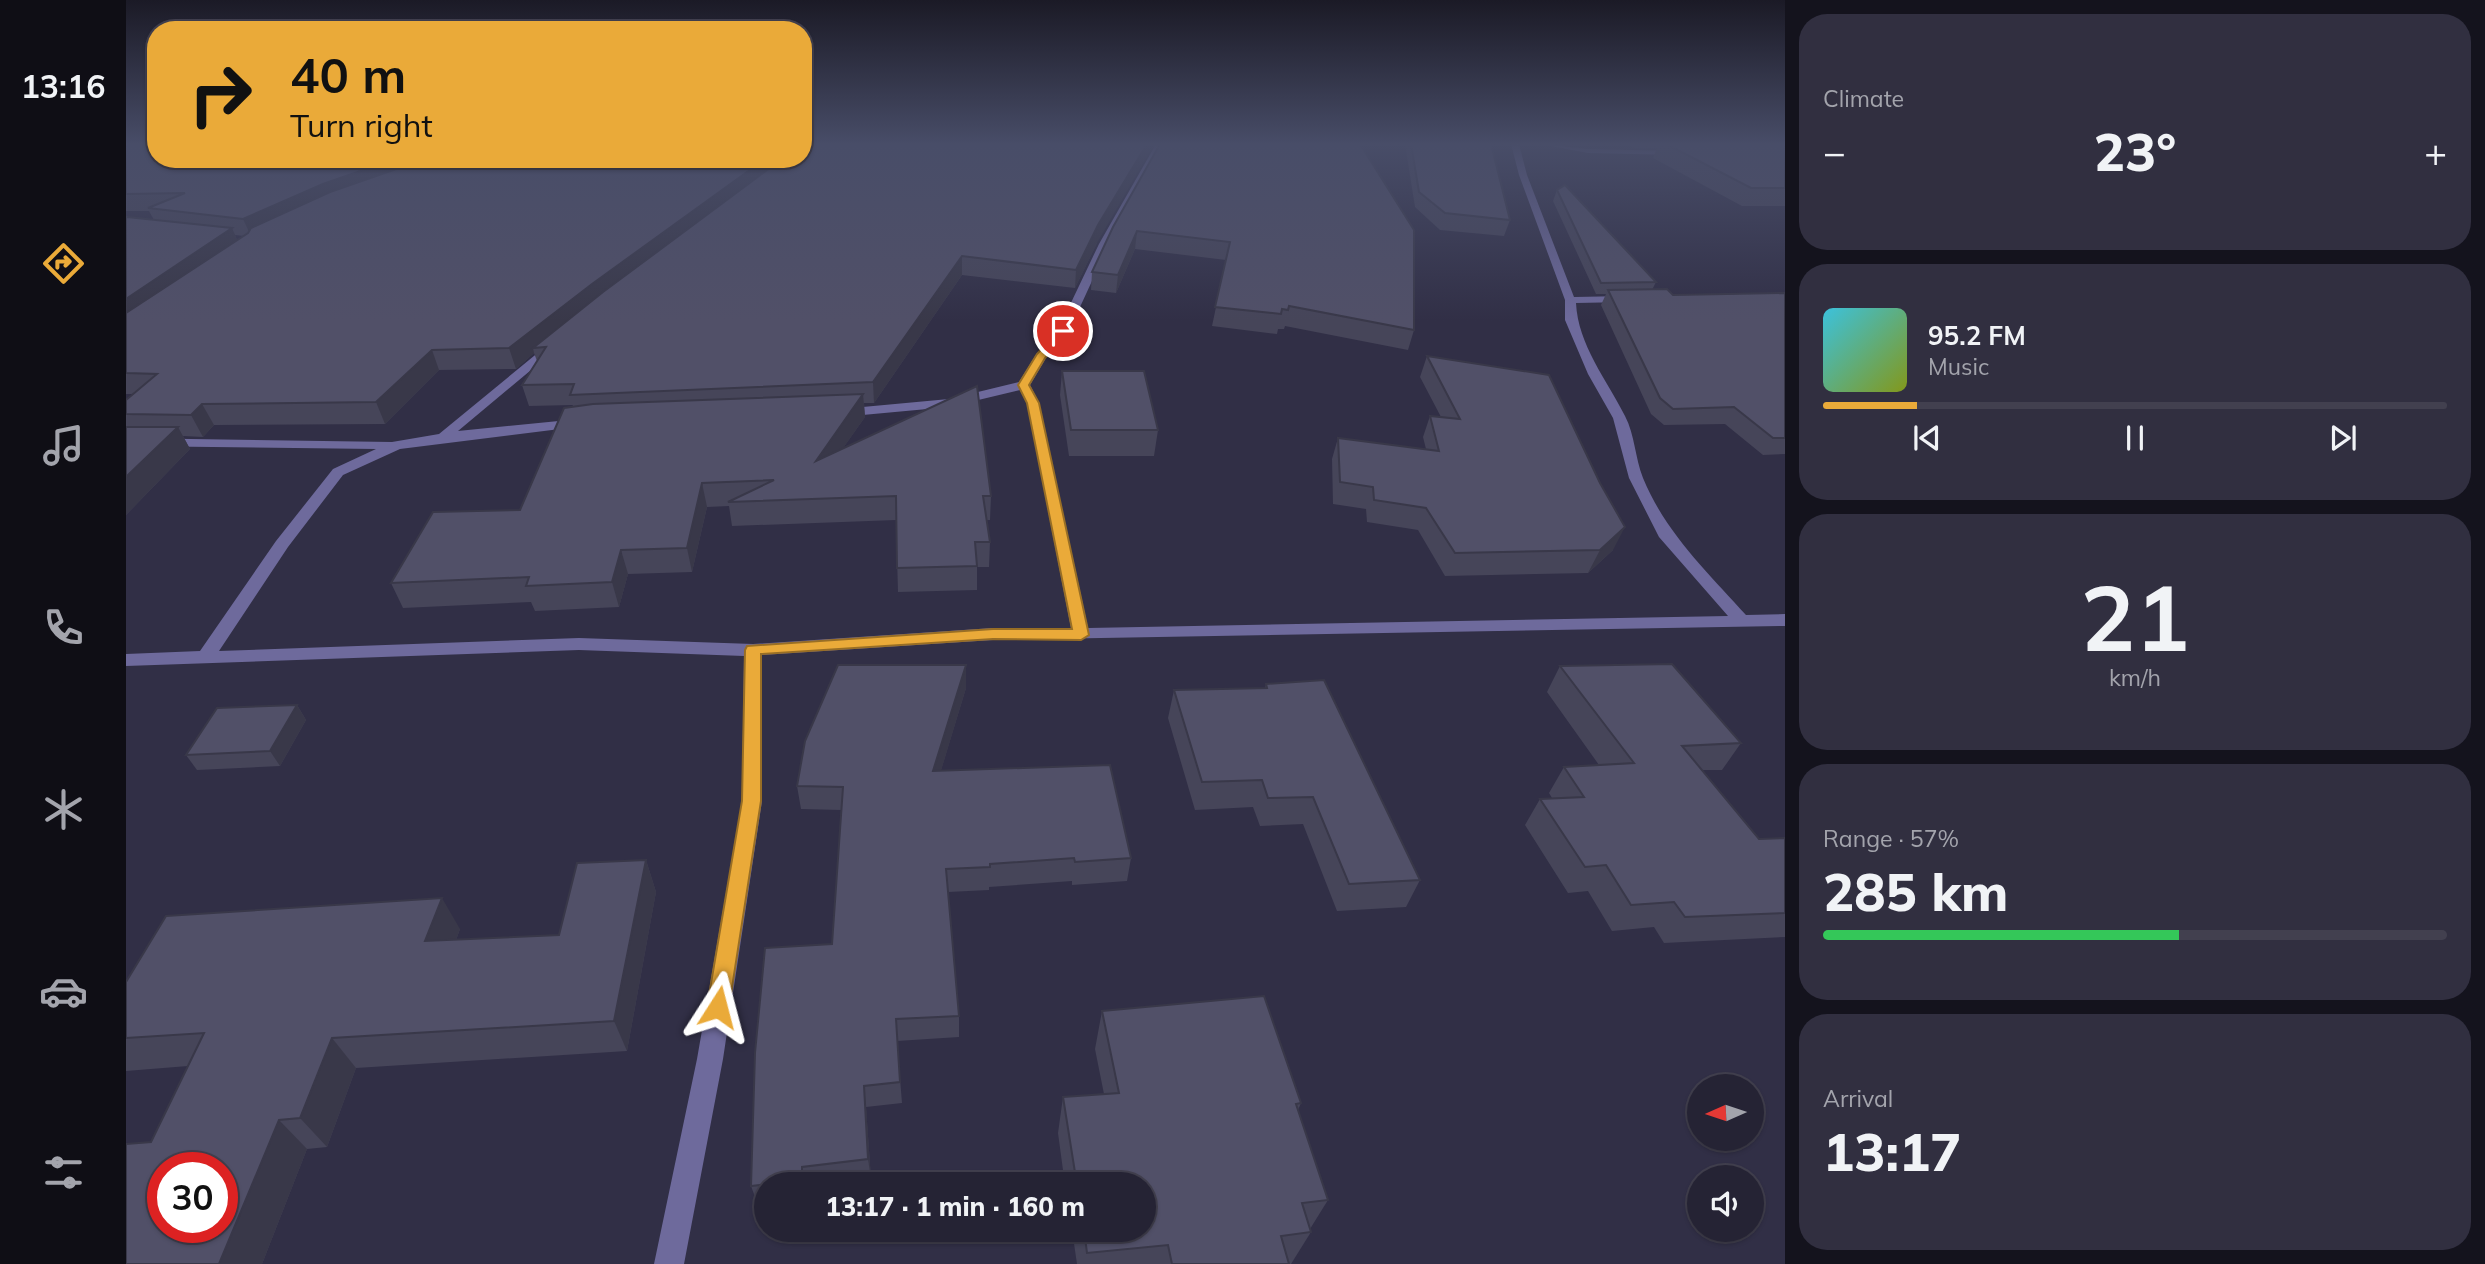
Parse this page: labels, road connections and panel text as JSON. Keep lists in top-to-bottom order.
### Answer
{
  "north": "left",
  "page": {
    "tabs": "13:16",
    "tile": [
      "Climate",
      ["21", "km/h"],
      ["Range · 57%", "285 km"],
      ["Arrival", "13:17"]
    ],
    "turn": ["40 m", "Turn right"],
    "heat": ["−", "23°", "+"],
    "song": ["95.2 FM", "Music"],
    "limit": "30",
    "trip": "13:17 · 1 min · 160 m"
  }
}
